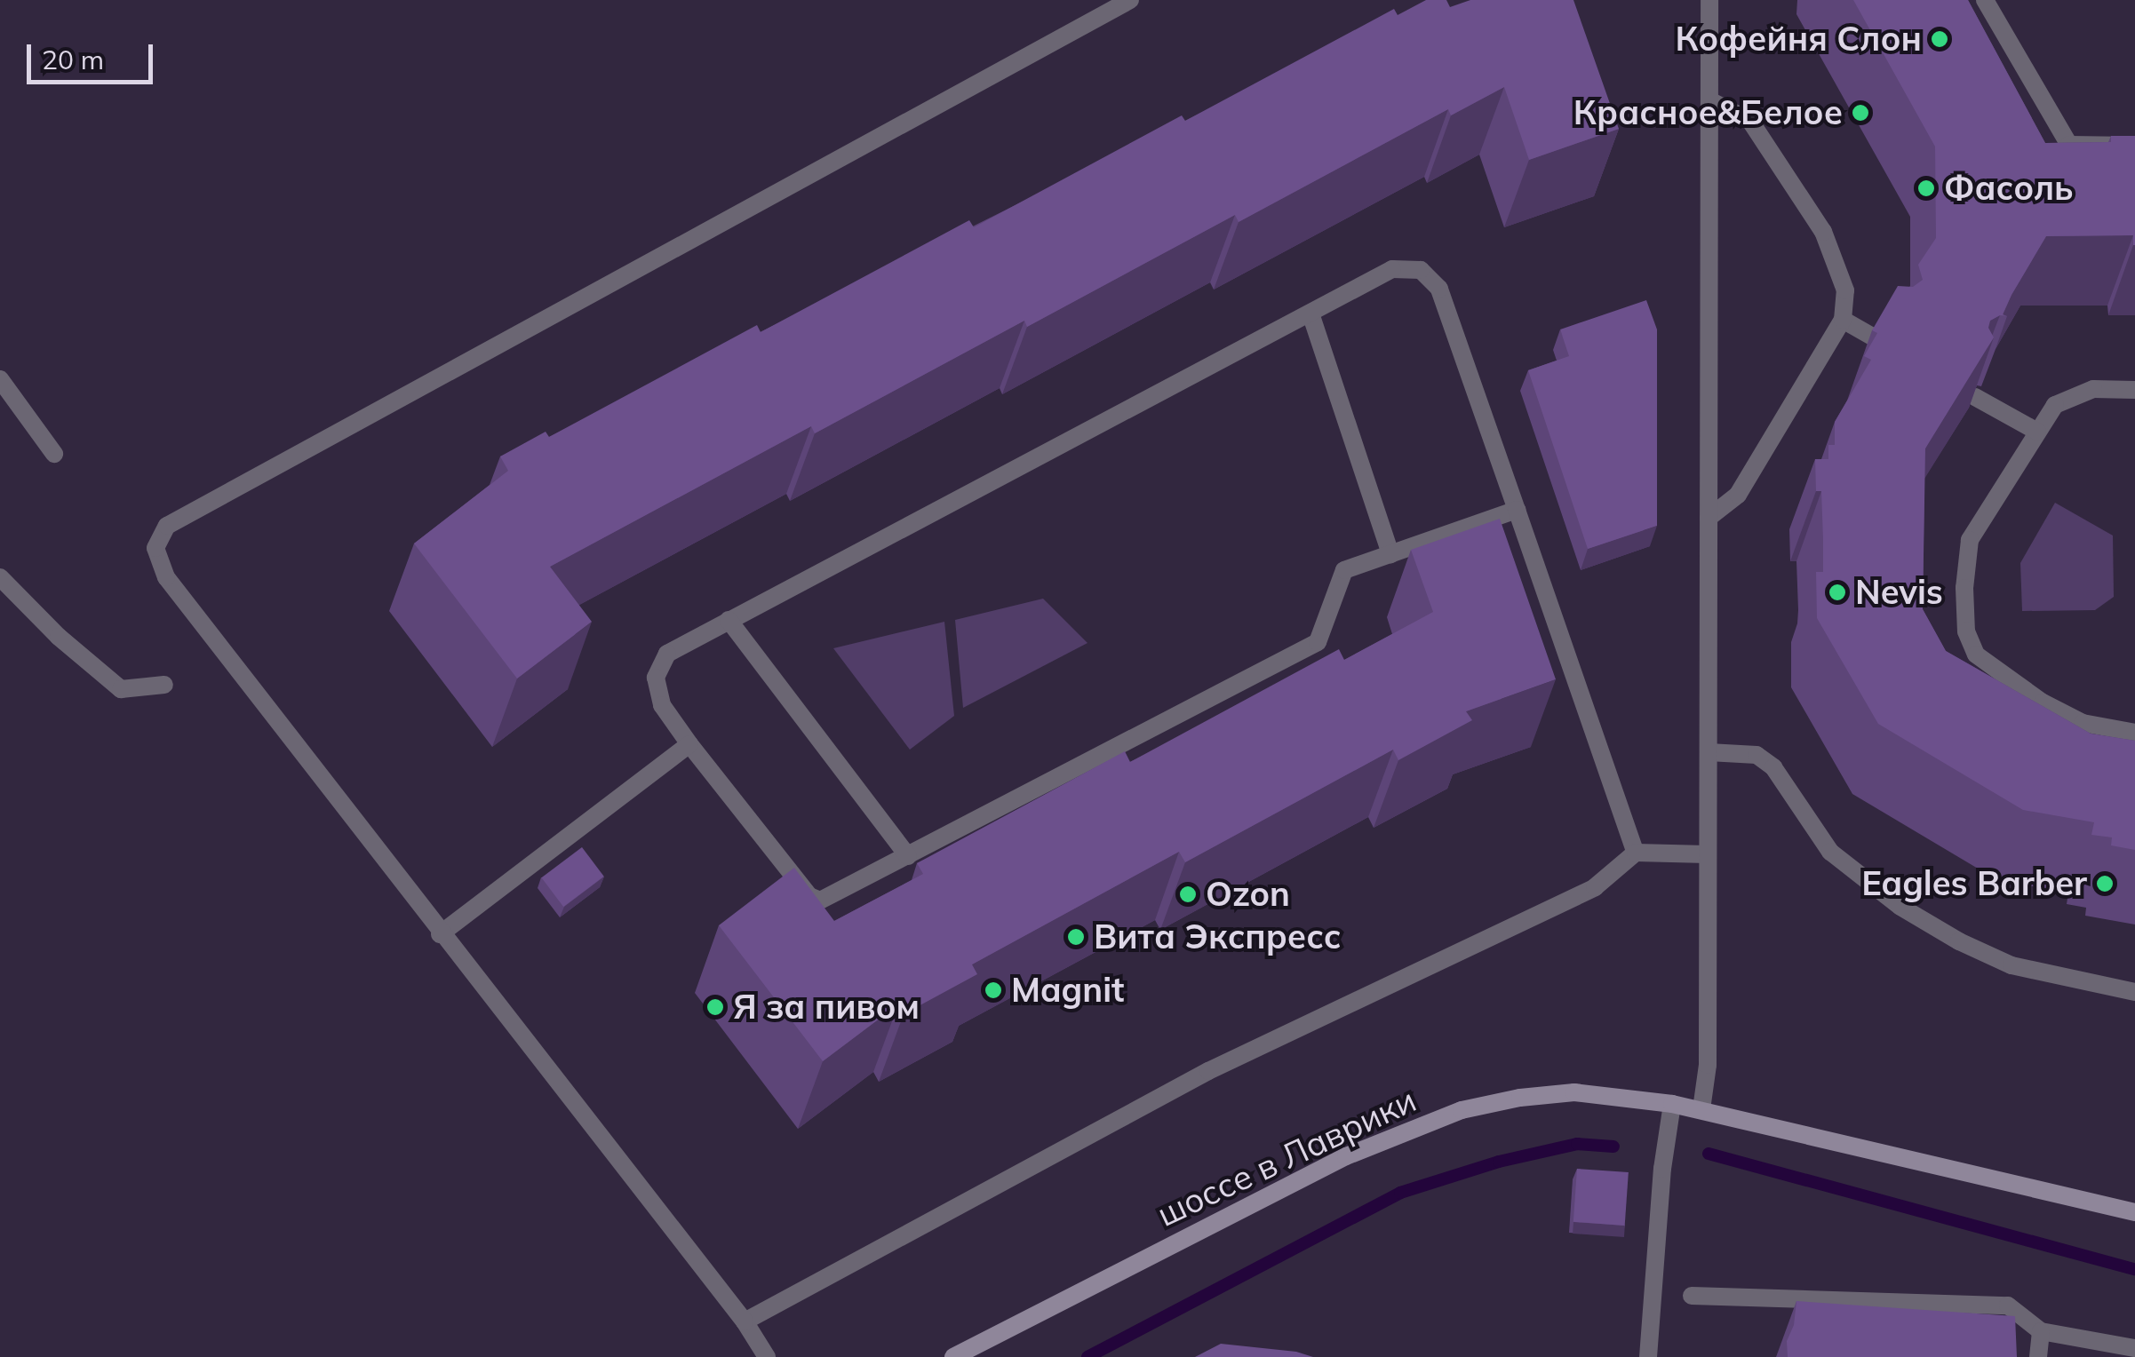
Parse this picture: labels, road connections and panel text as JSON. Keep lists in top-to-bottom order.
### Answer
{
  "streets": {
    "street": ["шоссе в Лаврики"]
  },
  "places": [
    "Кофейня Слон",
    "Красное&Белое",
    "Фасоль",
    "Nevis",
    "Eagles Barber",
    "Ozon",
    "Вита Экспресс",
    "Magnit",
    "Я за пивом"
  ],
  "scale_bar": "20 m"
}
